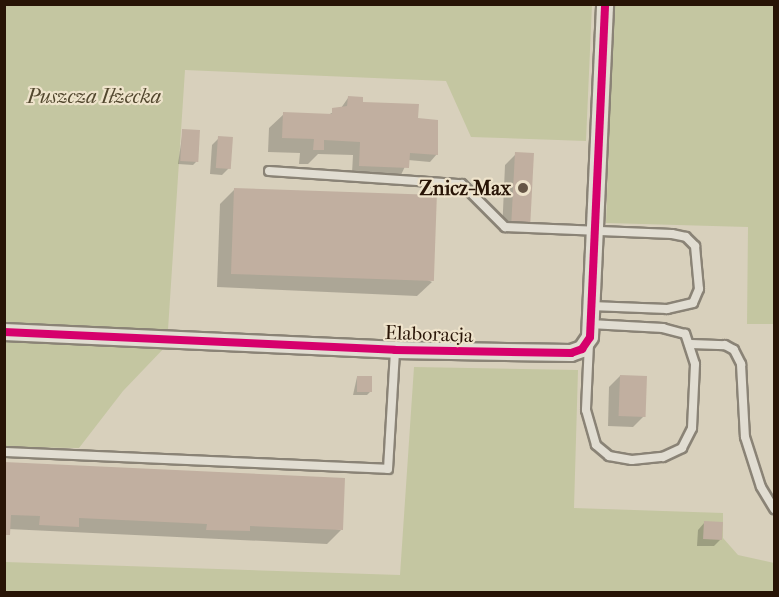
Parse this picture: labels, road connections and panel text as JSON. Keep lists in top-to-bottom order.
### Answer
{
  "streets": {
    "street": ["Elaboracja"]
  },
  "parks": ["Puszcza Iłżecka"],
  "places": ["Znicz-Max"]
}
